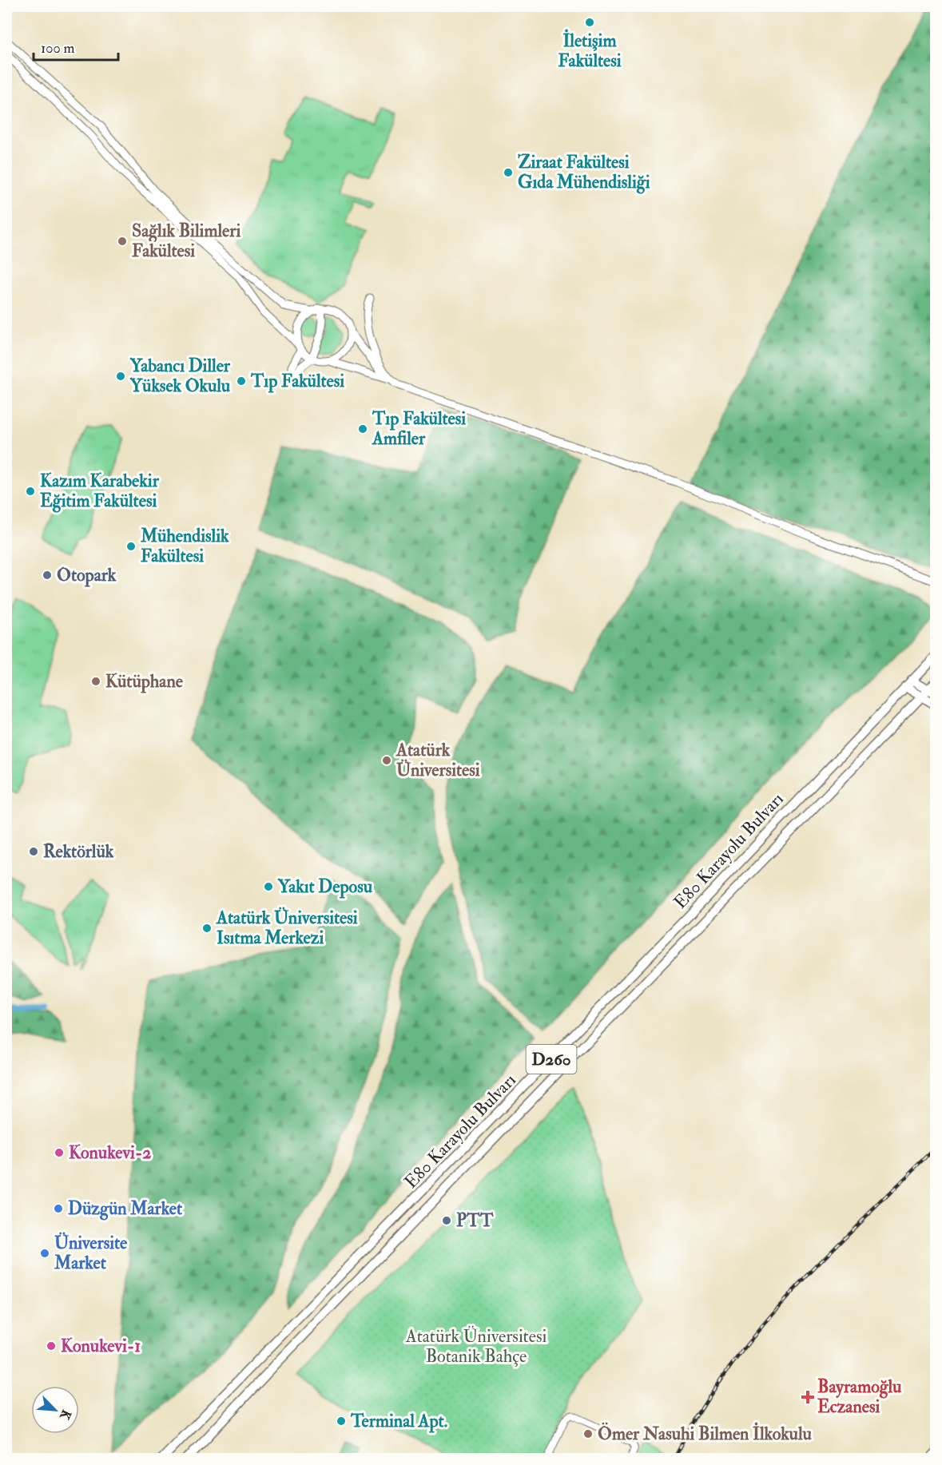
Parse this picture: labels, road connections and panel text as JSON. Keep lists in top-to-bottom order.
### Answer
{
  "streets": {
    "main road": ["E80 Karayolu Bulvarı", "D260"]
  },
  "parks": ["Atatürk Üniversitesi Botanik Bahçe"],
  "places": {
    "other": [
      "İletişim Fakültesi",
      "Ziraat Fakültesi Gıda Mühendisliği",
      "Sağlık Bilimleri Fakültesi",
      "Yabancı Diller Yüksek Okulu",
      "Tıp Fakültesi",
      "Tıp Fakültesi Amfiler",
      "Kazım Karabekir Eğitim Fakültesi",
      "Mühendislik Fakültesi",
      "Otopark",
      "Kütüphane",
      "Atatürk Üniversitesi",
      "Rektörlük",
      "Yakıt Deposu",
      "Atatürk Üniversitesi Isıtma Merkezi",
      "Konukevi-2",
      "Düzgün Market",
      "PTT",
      "Üniversite Market",
      "Konukevi-1",
      "Terminal Apt.",
      "Ömer Nasuhi Bilmen İlkokulu"
    ],
    "health": ["Bayramoğlu Eczanesi"]
  },
  "scale_bar": "100 m",
  "north": "bottom right"
}
